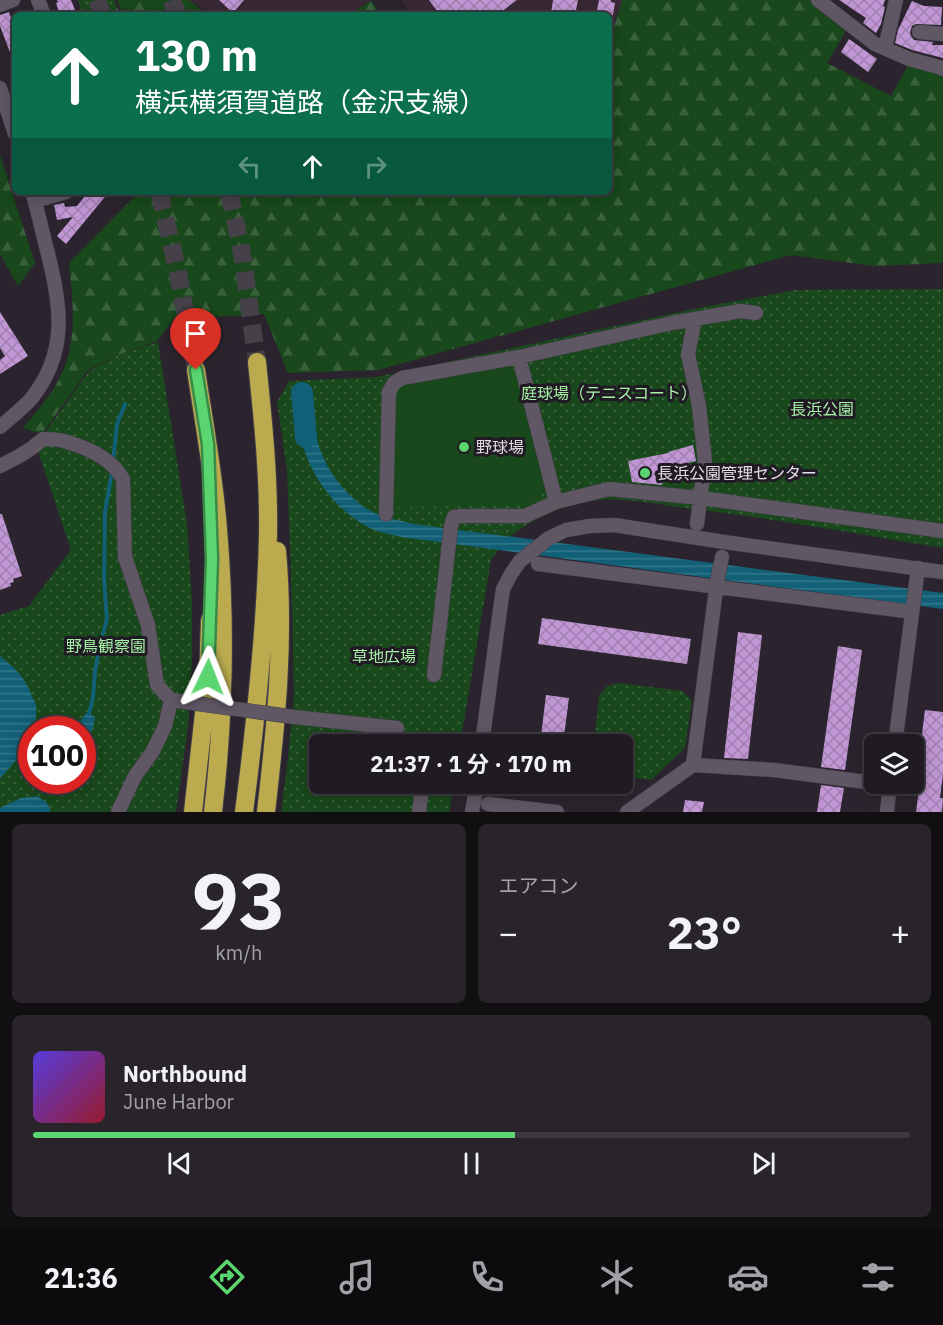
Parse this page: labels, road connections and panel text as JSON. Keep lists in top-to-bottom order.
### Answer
{
  "parks": [
    "庭球場（テニスコート）",
    "長浜公園",
    "野鳥観察園",
    "草地広場"
  ],
  "places": ["野球場", "長浜公園管理センター"],
  "page": {
    "turn": ["130 m", "横浜横須賀道路（金沢支線）"],
    "limit": "100",
    "trip": "21:37 · 1 分 · 170 m",
    "tile": [
      ["93", "km/h"],
      "エアコン"
    ],
    "heat": ["−", "23°", "+"],
    "song": ["Northbound", "June Harbor"],
    "tabs": "21:36"
  }
}
